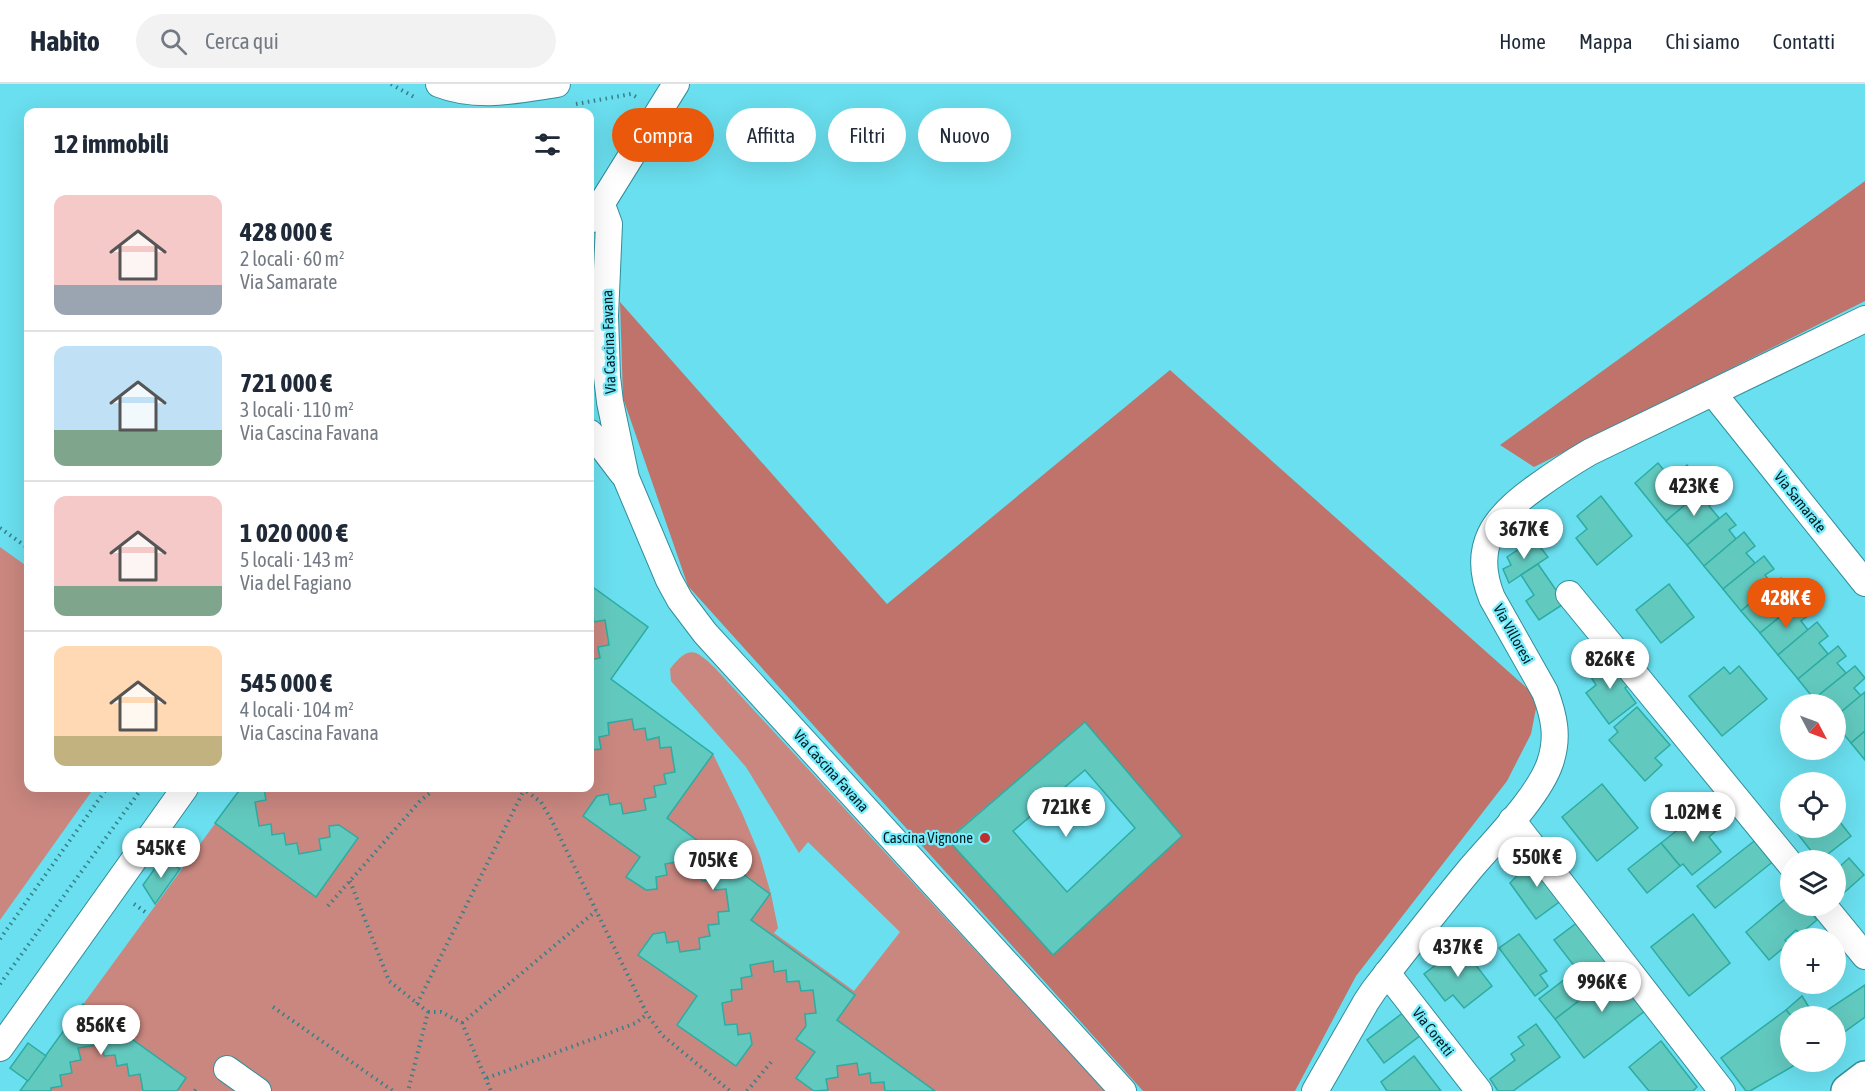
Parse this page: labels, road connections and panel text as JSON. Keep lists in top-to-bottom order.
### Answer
{
  "streets": {
    "street": [
      "Via Cascina Favana",
      "Via Samarate",
      "Via Villoresi",
      "Via Coretti"
    ]
  },
  "crossings": [
    ["Via Samarate", "Via Villoresi"],
    ["Via Villoresi", "Via Coretti"]
  ],
  "places": ["Cascina Vignone"],
  "north": "bottom right",
  "page": {
    "header": "Habito",
    "search": "Cerca qui",
    "nav": [
      "Home",
      "Mappa",
      "Chi siamo",
      "Contatti"
    ],
    "chip": [
      "Compra",
      "Affitta",
      "Filtri",
      "Nuovo"
    ],
    "heading": "12 immobili",
    "list": [
      {
        "name": "428 000 €",
        "note": "2 locali · 60 m² · Via Samarate"
      },
      {
        "name": "721 000 €",
        "note": "3 locali · 110 m² · Via Cascina Favana"
      },
      {
        "name": "1 020 000 €",
        "note": "5 locali · 143 m² · Via del Fagiano"
      },
      {
        "name": "545 000 €",
        "note": "4 locali · 104 m² · Via Cascina Favana"
      }
    ],
    "price": [
      "423K €",
      "367K €",
      "428K €",
      "826K €",
      "721K €",
      "1.02M €",
      "545K €",
      "550K €",
      "705K €",
      "437K €",
      "996K €",
      "856K €"
    ],
    "map_buttons": ["+", "−"]
  }
}
